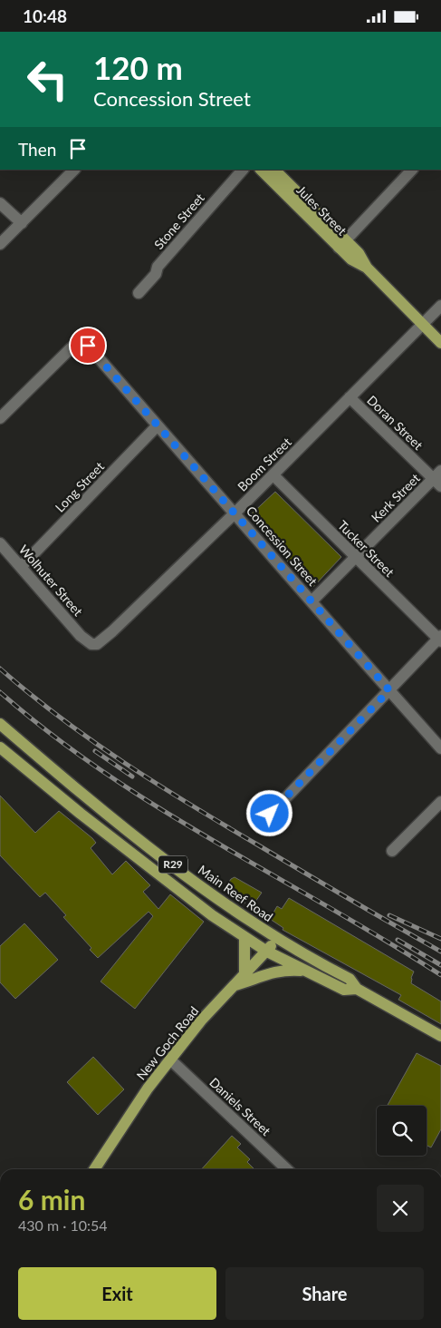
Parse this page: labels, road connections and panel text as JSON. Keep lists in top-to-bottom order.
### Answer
{
  "streets": {
    "main road": [
      "Jules Street",
      "R29",
      "Main Reef Road",
      "New Goch Road"
    ],
    "street": [
      "Stone Street",
      "Doran Street",
      "Boom Street",
      "Long Street",
      "Kerk Street",
      "Concession Street",
      "Tucker Street",
      "Wolhuter Street",
      "Daniels Street"
    ]
  },
  "crossings": [
    ["Jules Street", "Boom Street"],
    ["Doran Street", "Boom Street"],
    ["Doran Street", "Kerk Street"],
    ["Boom Street", "Concession Street"],
    ["Boom Street", "Tucker Street"],
    ["Boom Street", "Wolhuter Street"],
    ["Long Street", "Concession Street"],
    ["Long Street", "Wolhuter Street"],
    ["Kerk Street", "Concession Street"],
    ["Kerk Street", "Tucker Street"],
    ["Main Reef Road", "New Goch Road"],
    ["New Goch Road", "Daniels Street"]
  ],
  "page": {
    "status": "10:48",
    "turn": ["120 m", "Concession Street"],
    "then": "Then",
    "heading": ["6 min", "430 m · 10:54"],
    "buttons": ["Exit", "Share"]
  }
}
